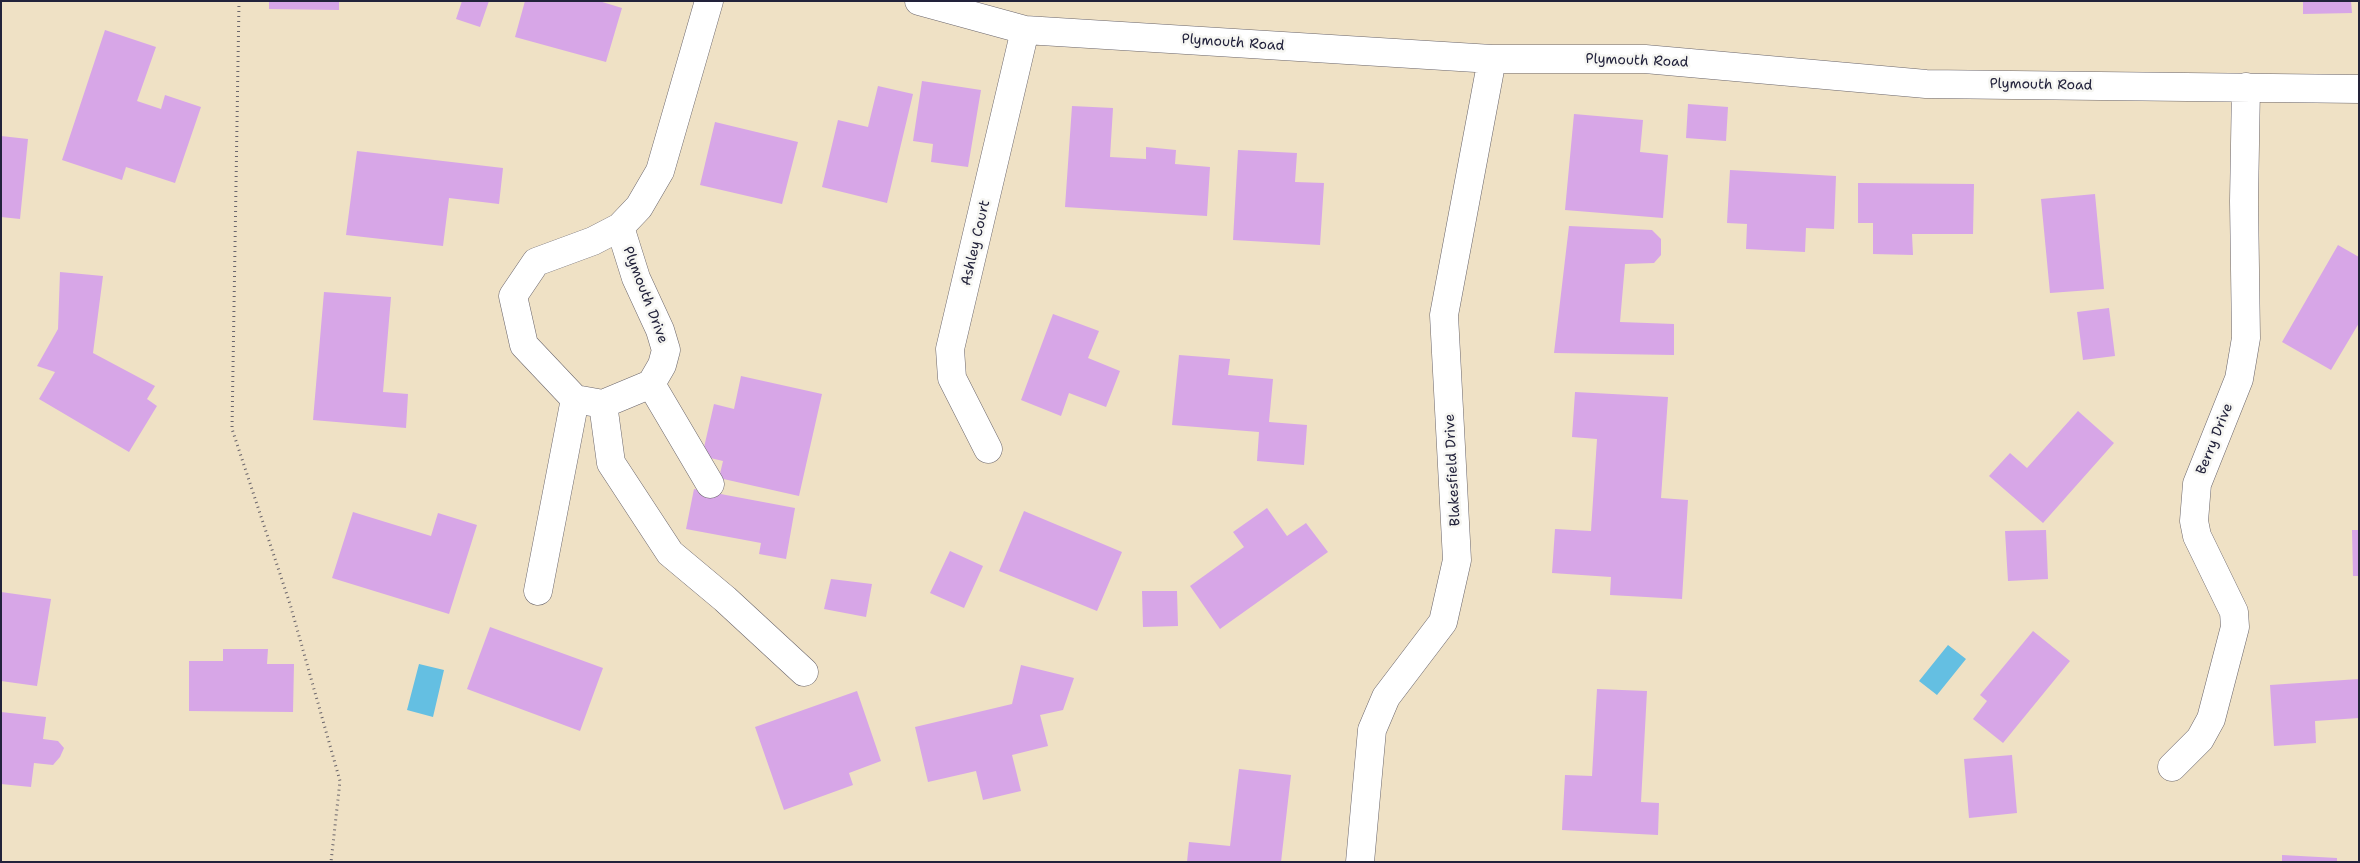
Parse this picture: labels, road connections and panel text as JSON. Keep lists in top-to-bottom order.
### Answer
{
  "streets": {
    "street": [
      "Plymouth Road",
      "Ashley Court",
      "Plymouth Drive",
      "Berry Drive",
      "Blakesfield Drive"
    ]
  },
  "crossings": [
    ["Plymouth Road", "Ashley Court"],
    ["Plymouth Road", "Berry Drive"],
    ["Plymouth Road", "Blakesfield Drive"]
  ]
}
